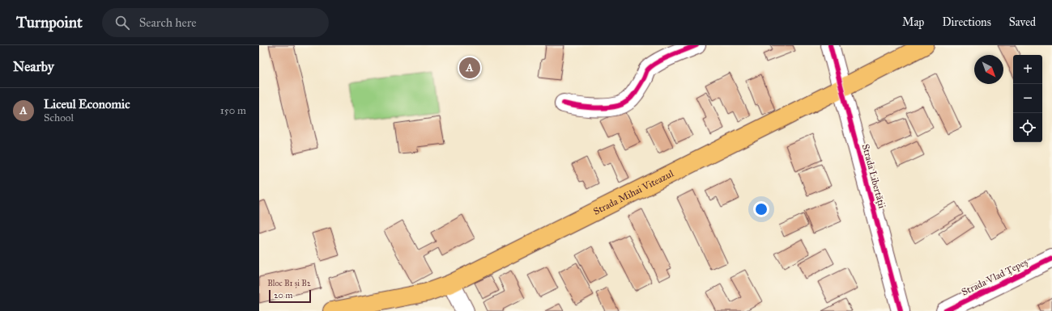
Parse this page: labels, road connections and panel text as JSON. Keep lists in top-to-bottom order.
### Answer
{
  "streets": {
    "main road": ["Strada Mihai Viteazul"],
    "street": ["Strada Libertății", "Strada Vlad Țepeș"]
  },
  "crossings": [
    ["Strada Libertății", "Strada Mihai Viteazul"]
  ],
  "house_numbers": ["Bloc B1 și B2"],
  "scale_bar": "20 m",
  "north": "bottom right",
  "page": {
    "header": "Turnpoint",
    "search": "Search here",
    "nav": ["Map", "Directions", "Saved"],
    "heading": "Nearby",
    "map_buttons": ["+", "−"],
    "pins": "A",
    "list": [
      {
        "mark": "A",
        "name": "Liceul Economic",
        "note": "School",
        "value": "150 m"
      }
    ],
    "scale": "20 m"
  }
}
